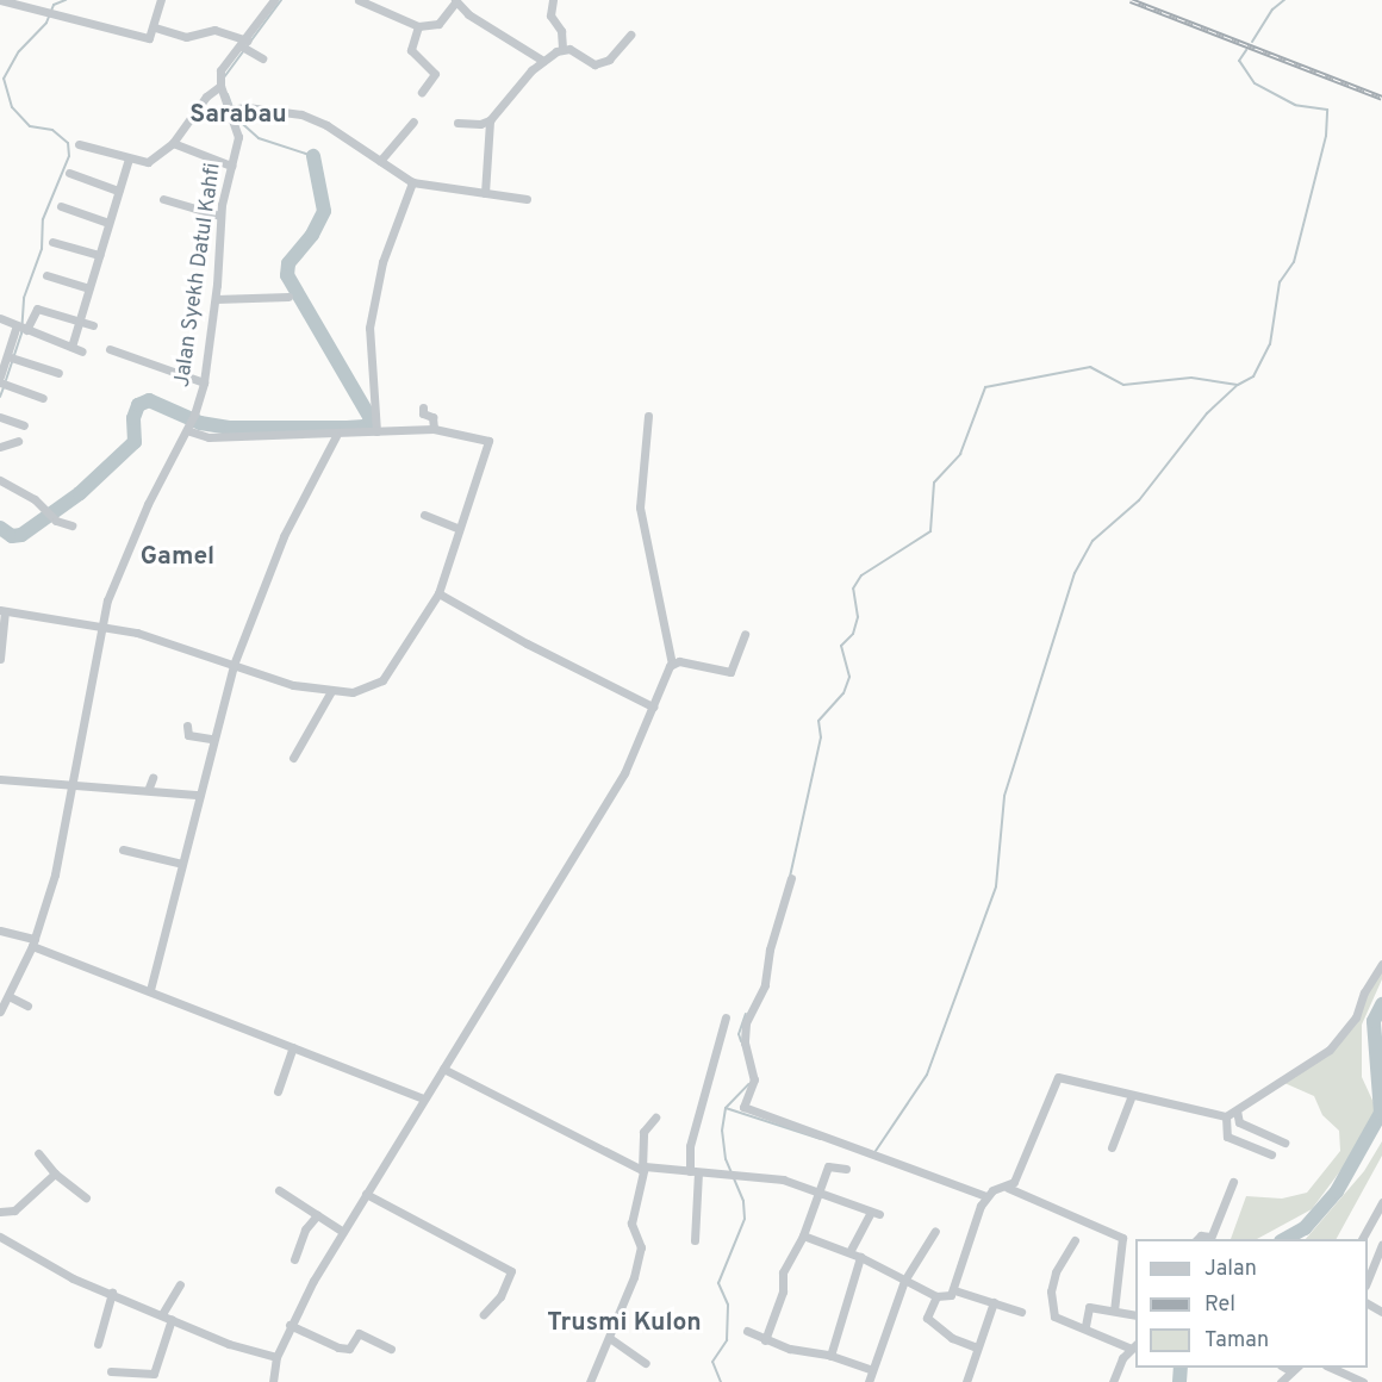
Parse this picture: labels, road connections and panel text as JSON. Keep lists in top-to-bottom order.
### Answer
{
  "streets": {
    "street": ["Jalan Syekh Datul Kahfi"]
  },
  "districts": ["Sarabau", "Gamel", "Trusmi Kulon"],
  "legend": ["Jalan", "Rel", "Taman"]
}
